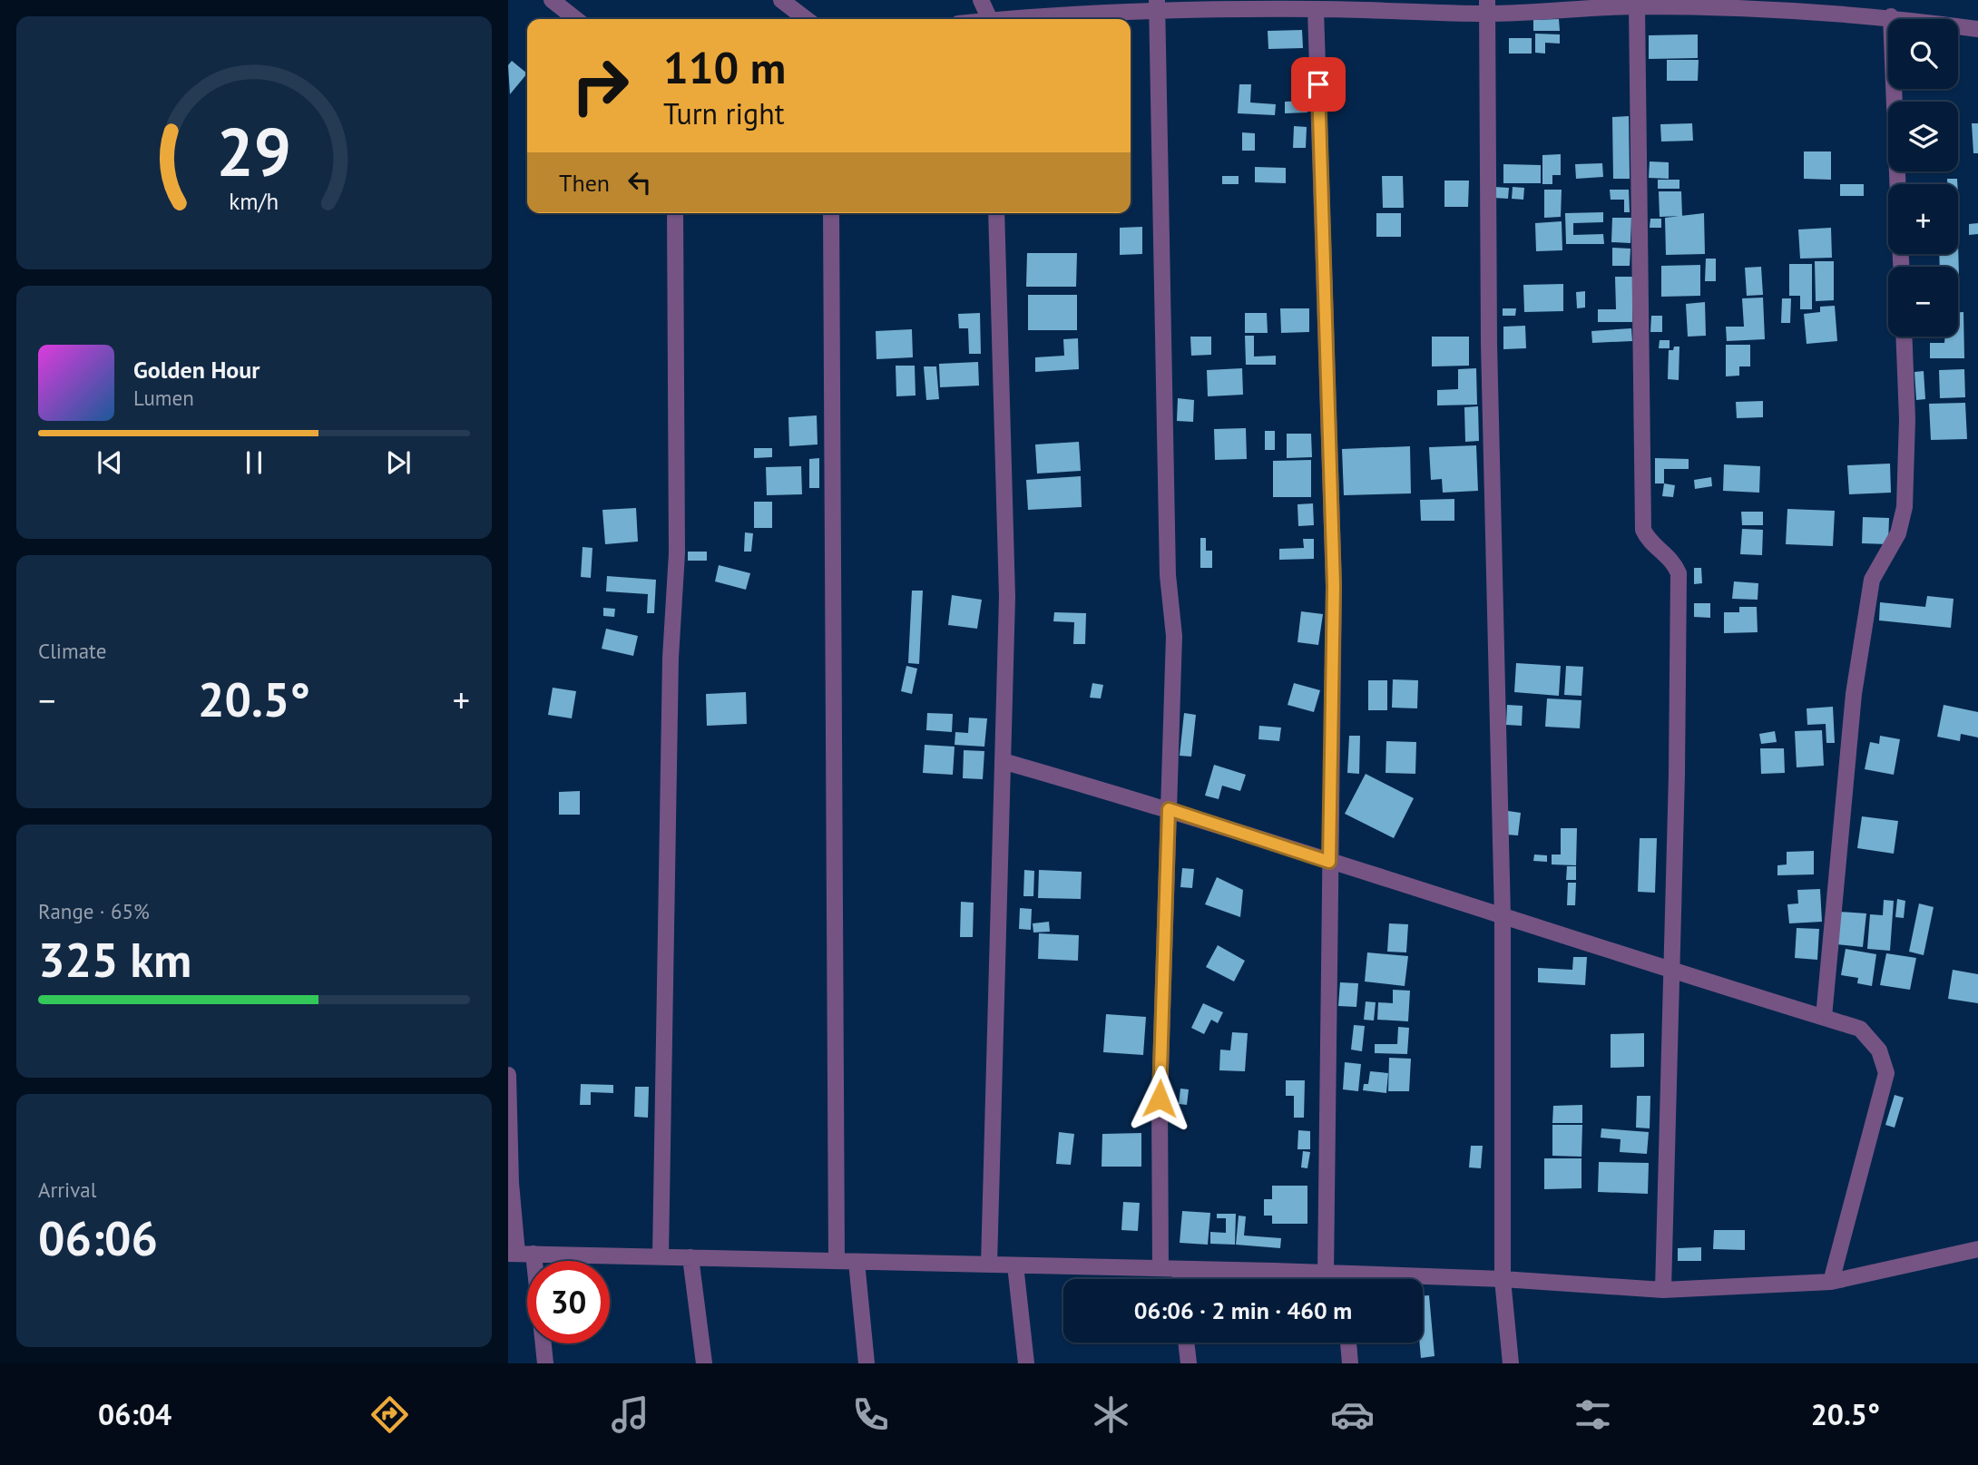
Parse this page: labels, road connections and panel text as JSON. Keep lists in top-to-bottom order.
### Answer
{
  "page": {
    "map_buttons": ["+", "−"],
    "turn": ["110 m", "Turn right"],
    "then": "Then",
    "song": ["Golden Hour", "Lumen"],
    "tile": [
      "Climate",
      ["Range · 65%", "325 km"],
      ["Arrival", "06:06"]
    ],
    "heat": ["−", "20.5°", "+"],
    "limit": "30",
    "trip": "06:06 · 2 min · 460 m",
    "tabs": ["06:04", "20.5°"],
    "gauge": ["29", "km/h"]
  }
}
